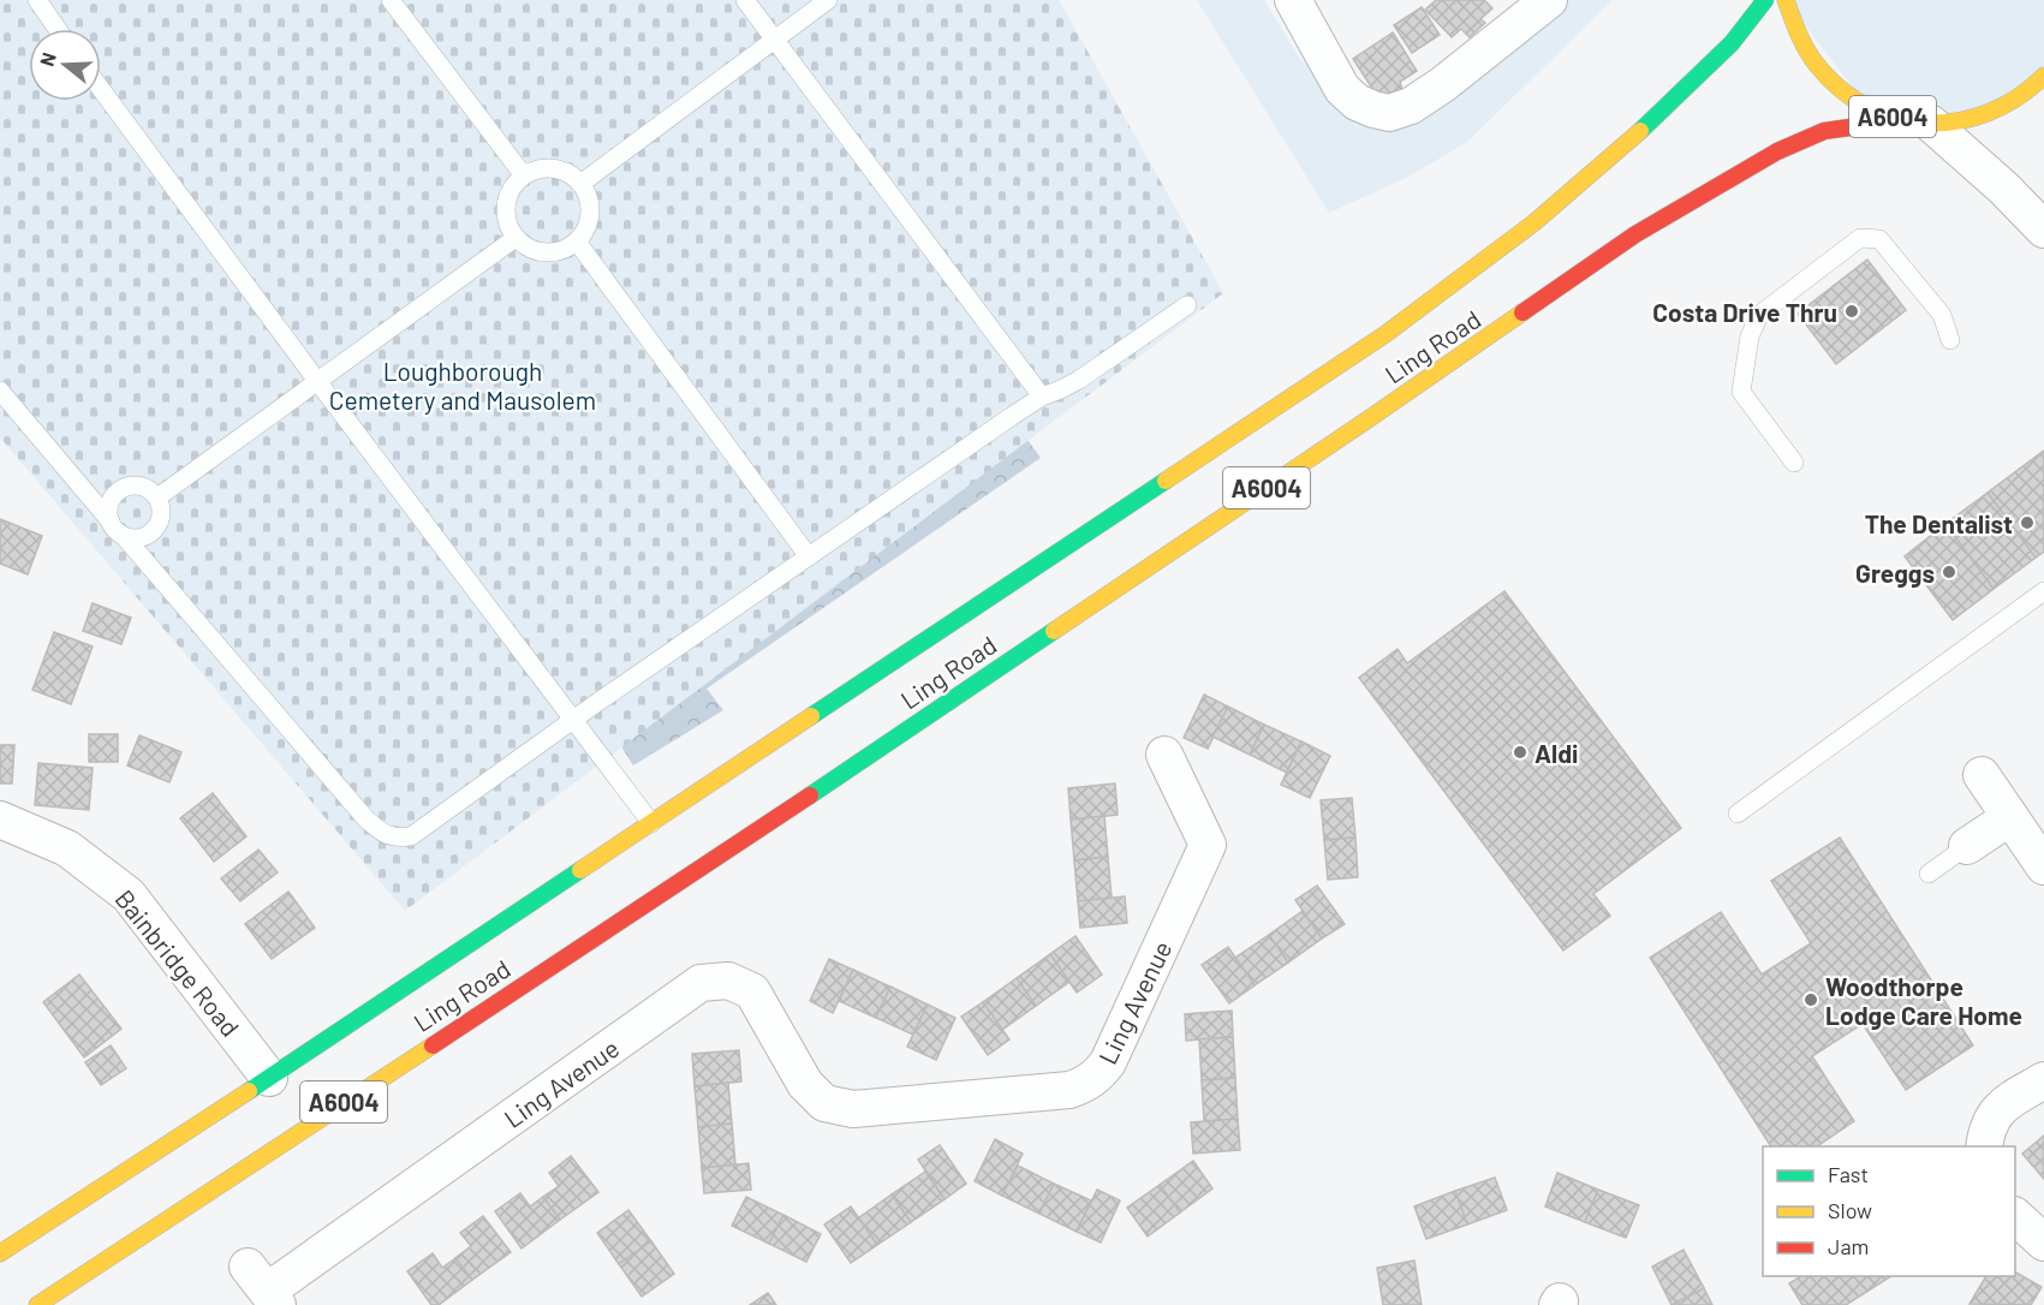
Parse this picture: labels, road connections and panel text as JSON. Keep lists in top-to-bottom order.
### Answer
{
  "streets": {
    "main road": ["A6004", "Ling Road"],
    "street": ["Bainbridge Road", "Ling Avenue"]
  },
  "crossings": [
    ["A6004", "Ling Road"],
    ["Ling Road", "Bainbridge Road"]
  ],
  "parks": ["Loughborough Cemetery and Mausolem"],
  "places": [
    "Costa Drive Thru",
    "The Dentalist",
    "Greggs",
    "Aldi",
    "Woodthorpe Lodge Care Home"
  ],
  "legend": ["Fast", "Slow", "Jam"],
  "north": "left"
}
